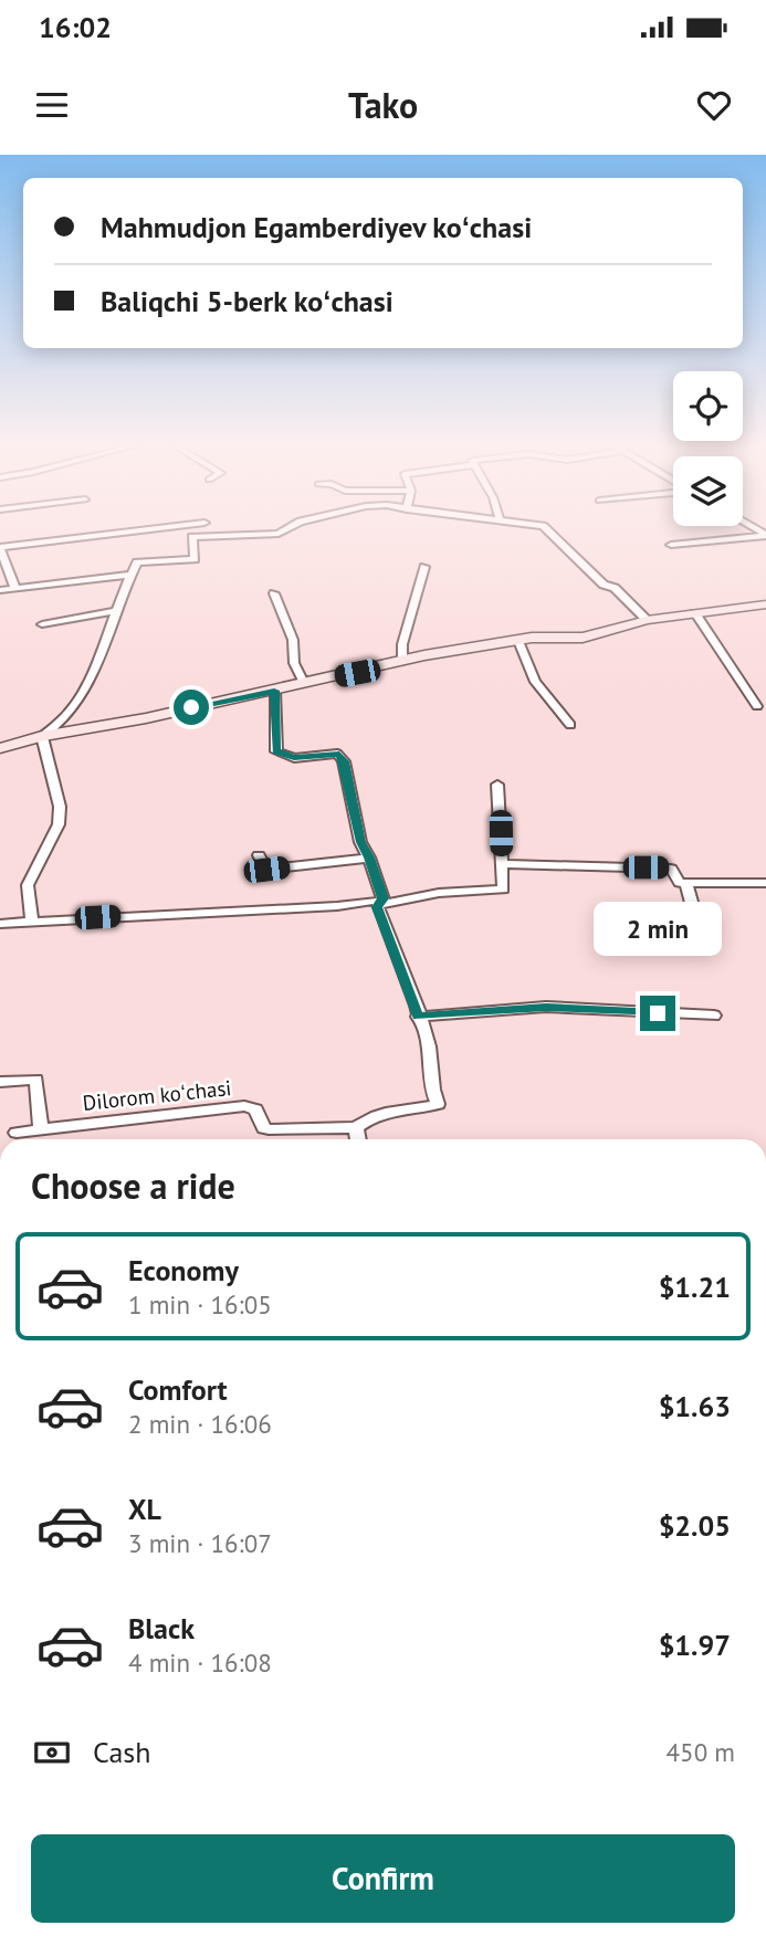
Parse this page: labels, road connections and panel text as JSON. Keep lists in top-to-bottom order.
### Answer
{
  "streets": {
    "street": ["Dilorom koʻchasi"]
  },
  "page": {
    "status": "16:02",
    "header": "Tako",
    "banner": ["Mahmudjon Egamberdiyev koʻchasi", "Baliqchi 5-berk koʻchasi"],
    "bubble": "2 min",
    "heading": "Choose a ride",
    "list": [
      {
        "name": "Economy",
        "note": "1 min · 16:05",
        "value": "$1.21"
      },
      {
        "name": "Comfort",
        "note": "2 min · 16:06",
        "value": "$1.63"
      },
      {
        "name": "XL",
        "note": "3 min · 16:07",
        "value": "$2.05"
      },
      {
        "name": "Black",
        "note": "4 min · 16:08",
        "value": "$1.97"
      }
    ],
    "pay": ["Cash", "450 m"],
    "buttons": "Confirm"
  }
}
